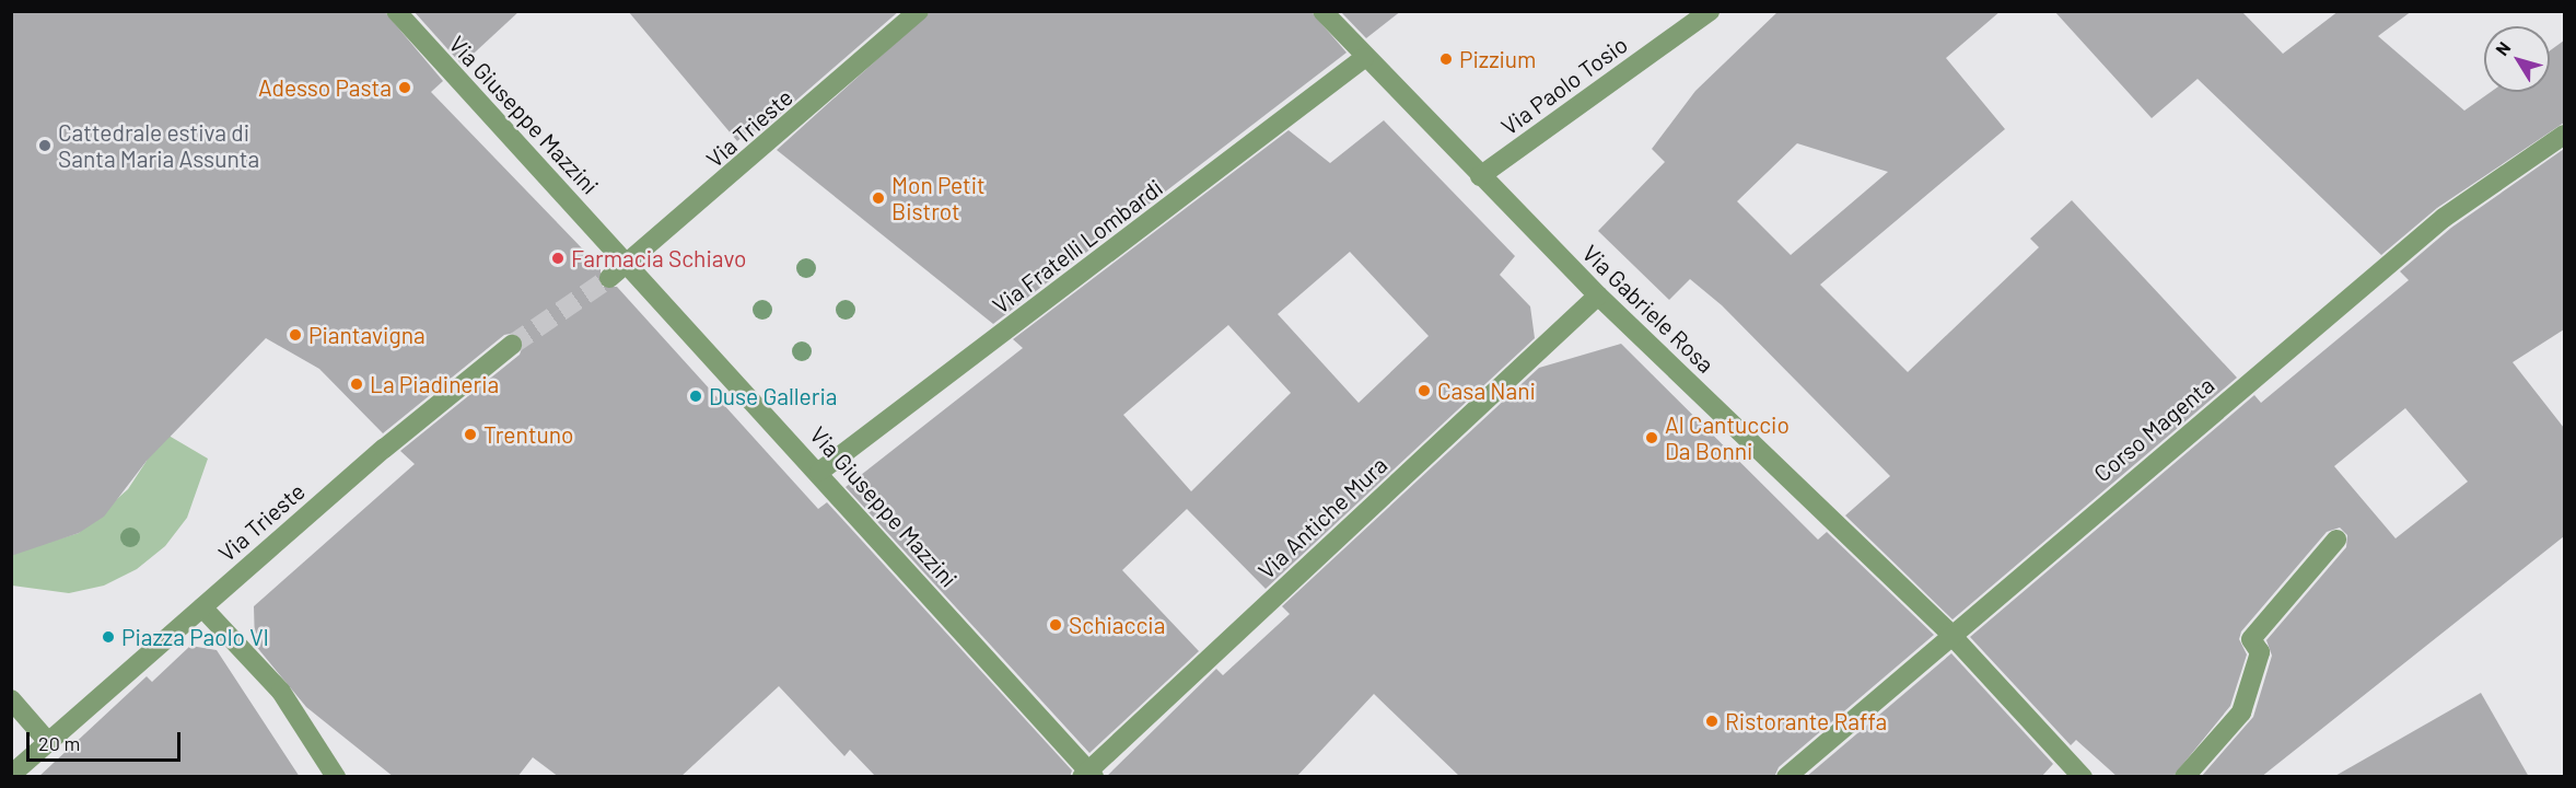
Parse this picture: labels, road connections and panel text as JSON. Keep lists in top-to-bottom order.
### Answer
{
  "streets": {
    "street": [
      "Via Paolo Tosio",
      "Via Giuseppe Mazzini",
      "Via Trieste",
      "Via Fratelli Lombardi",
      "Via Gabriele Rosa",
      "Corso Magenta",
      "Via Antiche Mura"
    ]
  },
  "crossings": [
    ["Via Paolo Tosio", "Via Gabriele Rosa"],
    ["Via Giuseppe Mazzini", "Via Trieste"],
    ["Via Giuseppe Mazzini", "Via Fratelli Lombardi"],
    ["Via Giuseppe Mazzini", "Via Antiche Mura"],
    ["Via Fratelli Lombardi", "Via Gabriele Rosa"],
    ["Via Gabriele Rosa", "Corso Magenta"],
    ["Via Gabriele Rosa", "Via Antiche Mura"]
  ],
  "places": [
    "Pizzium",
    "Adesso Pasta",
    "Cattedrale estiva di Santa Maria Assunta",
    "Mon Petit Bistrot",
    "Farmacia Schiavo",
    "Piantavigna",
    "La Piadineria",
    "Casa Nani",
    "Duse Galleria",
    "Trentuno",
    "Al Cantuccio Da Bonni",
    "Schiaccia",
    "Piazza Paolo VI",
    "Ristorante Raffa"
  ],
  "scale_bar": "20 m",
  "north": "top left"
}
